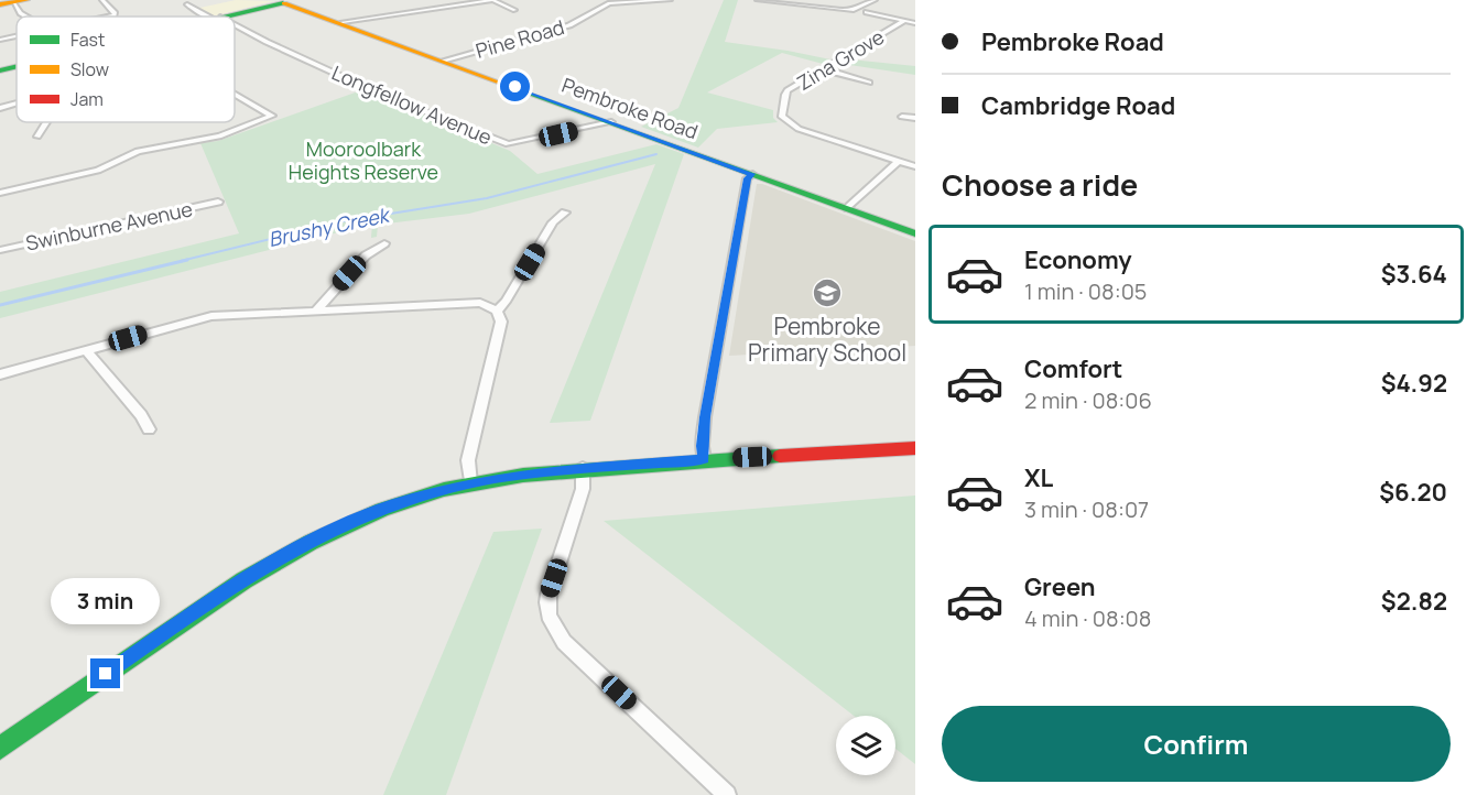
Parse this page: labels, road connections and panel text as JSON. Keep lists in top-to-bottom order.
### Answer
{
  "streets": {
    "street": [
      "Pine Road",
      "Zina Grove",
      "Longfellow Avenue",
      "Pembroke Road",
      "Swinburne Avenue"
    ]
  },
  "crossings": [
    ["Pine Road", "Pembroke Road"],
    ["Longfellow Avenue", "Pembroke Road"]
  ],
  "water": ["Brushy Creek"],
  "parks": ["Mooroolbark Heights Reserve"],
  "places": {
    "school or university": ["Pembroke Primary School"]
  },
  "legend": ["Fast", "Slow", "Jam"],
  "page": {
    "banner": ["Pembroke Road", "Cambridge Road"],
    "heading": "Choose a ride",
    "list": [
      {
        "name": "Economy",
        "note": "1 min · 08:05",
        "value": "$3.64"
      },
      {
        "name": "Comfort",
        "note": "2 min · 08:06",
        "value": "$4.92"
      },
      {
        "name": "XL",
        "note": "3 min · 08:07",
        "value": "$6.20"
      },
      {
        "name": "Green",
        "note": "4 min · 08:08",
        "value": "$2.82"
      }
    ],
    "bubble": "3 min",
    "buttons": "Confirm"
  }
}
